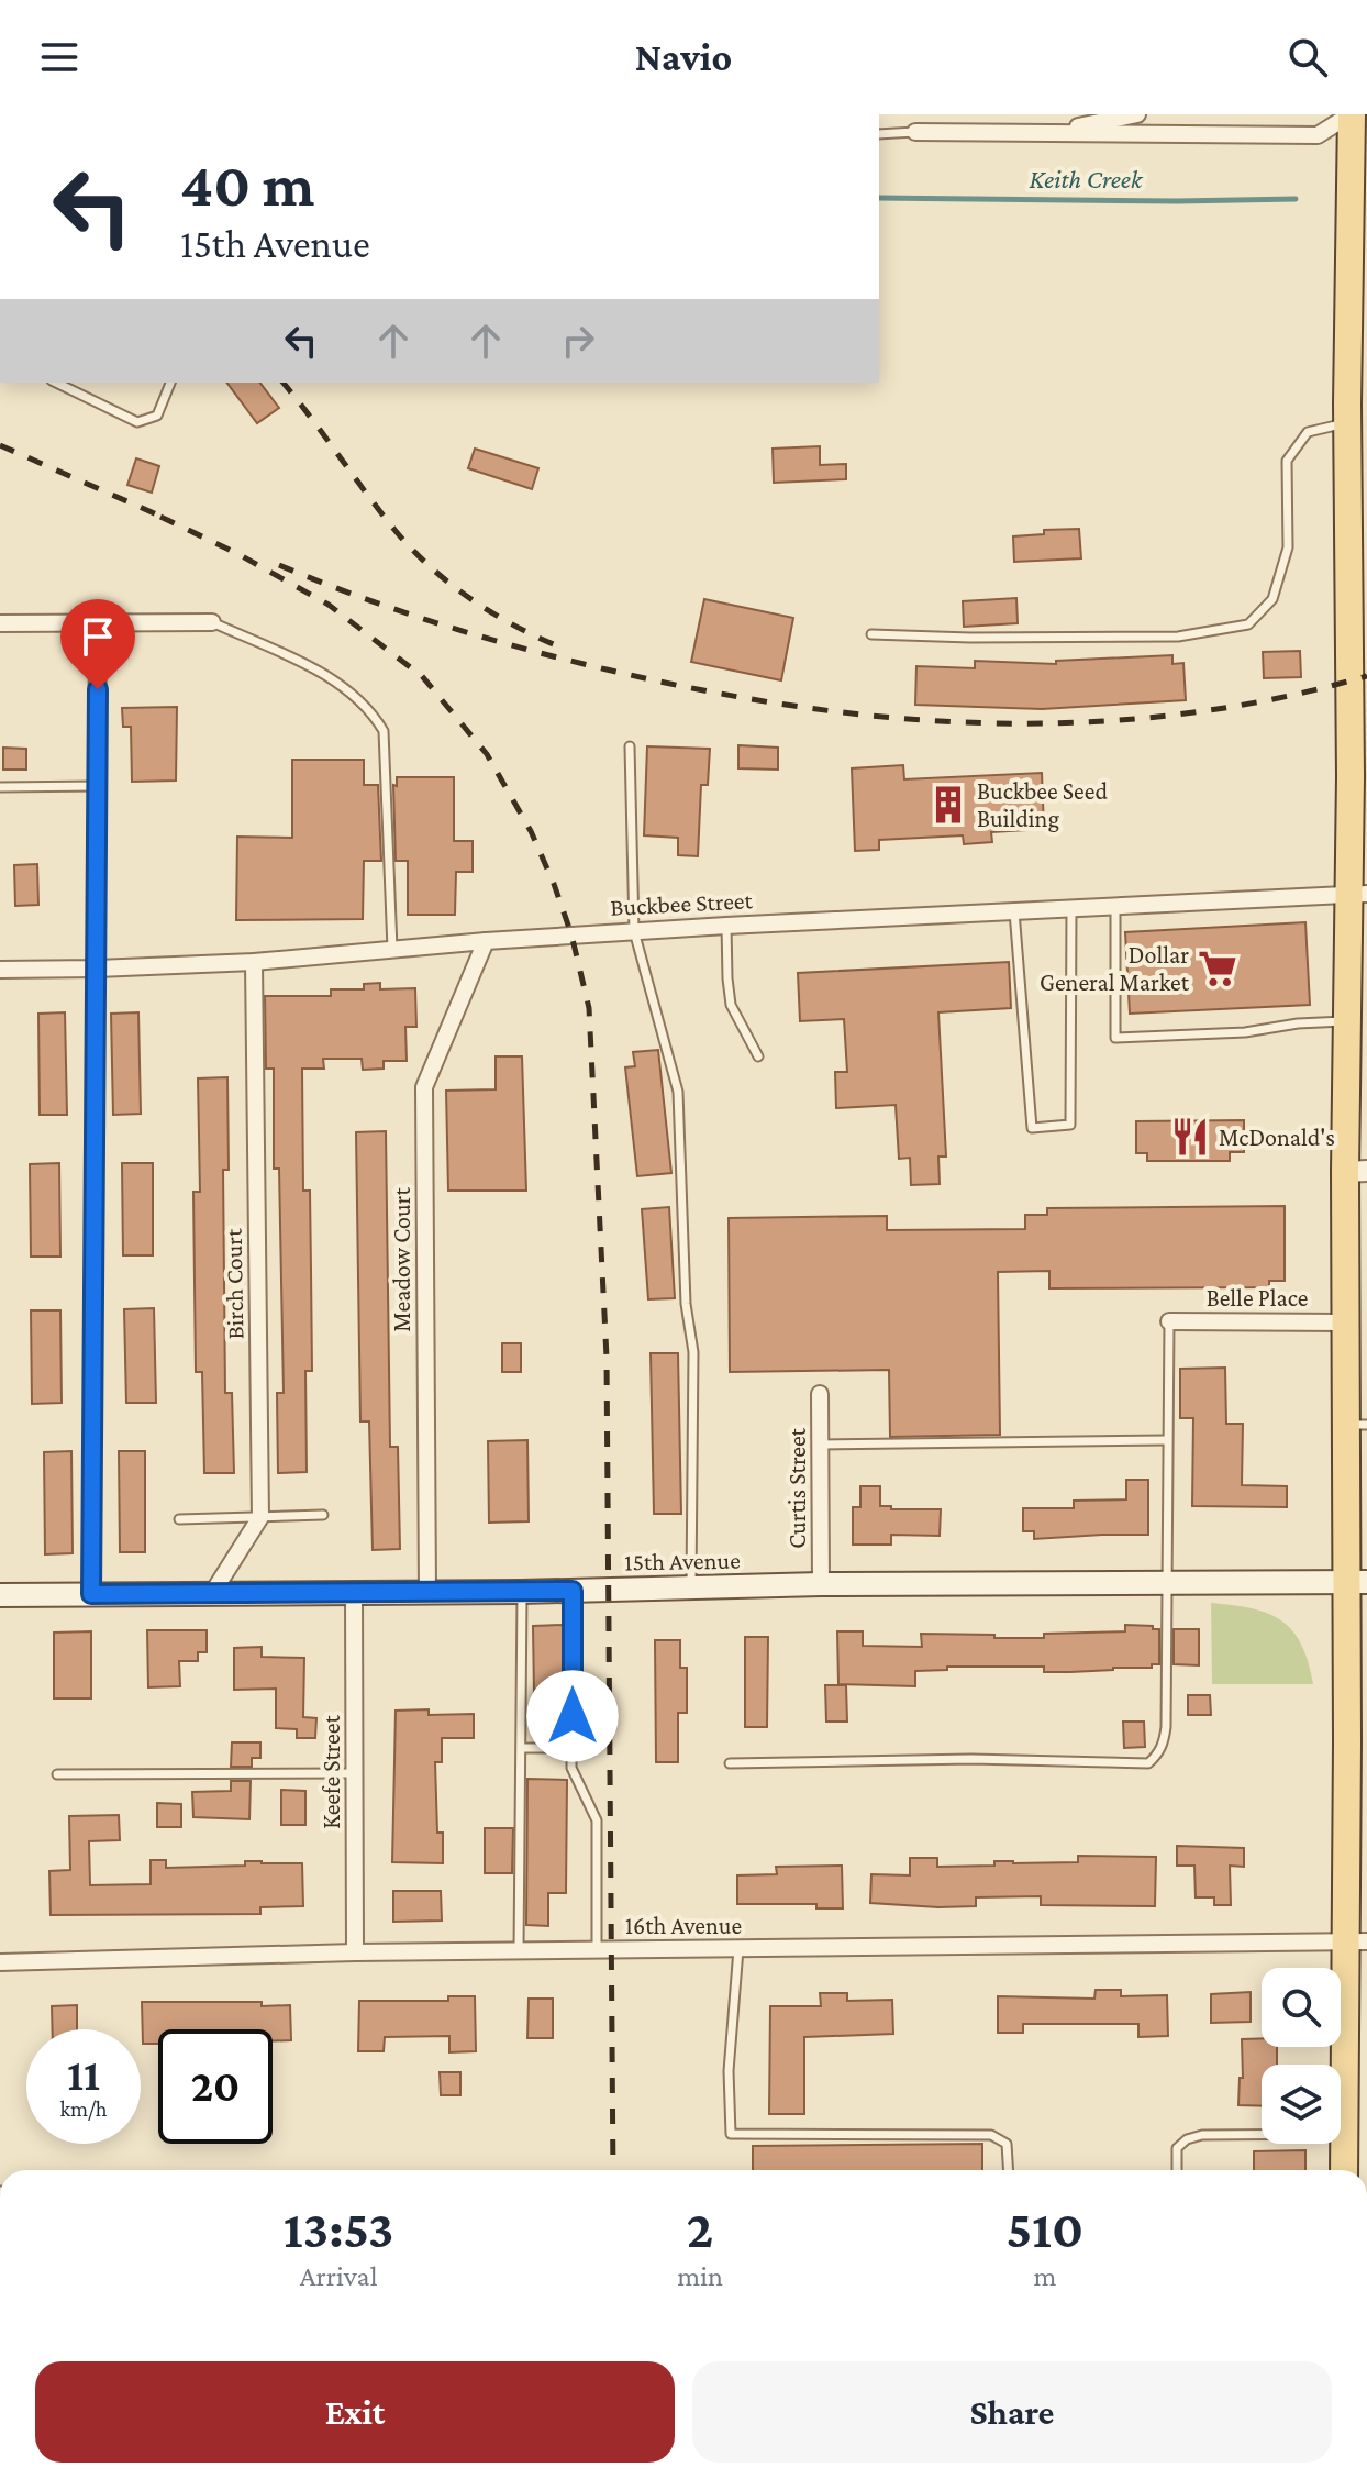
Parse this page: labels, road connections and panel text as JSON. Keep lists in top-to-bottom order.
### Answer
{
  "streets": {
    "main road": ["15th Avenue"],
    "street": [
      "Buckbee Street",
      "Meadow Court",
      "Birch Court",
      "Belle Place",
      "Curtis Street",
      "Keefe Street",
      "16th Avenue"
    ]
  },
  "crossings": [
    ["Buckbee Street", "Meadow Court"],
    ["Buckbee Street", "Birch Court"],
    ["Meadow Court", "15th Avenue"],
    ["Curtis Street", "15th Avenue"],
    ["15th Avenue", "Keefe Street"],
    ["Keefe Street", "16th Avenue"]
  ],
  "water": ["Keith Creek"],
  "places": {
    "building": ["Buckbee Seed Building"],
    "supermarket": ["Dollar General Market"],
    "restaurant": ["McDonald's"]
  },
  "page": {
    "header": "Navio",
    "turn": ["40 m", "15th Avenue"],
    "speed": "11 km/h",
    "limit": "20",
    "eta": [
      "13:53",
      "Arrival",
      "2",
      "min",
      "510",
      "m"
    ],
    "buttons": ["Exit", "Share"]
  }
}
